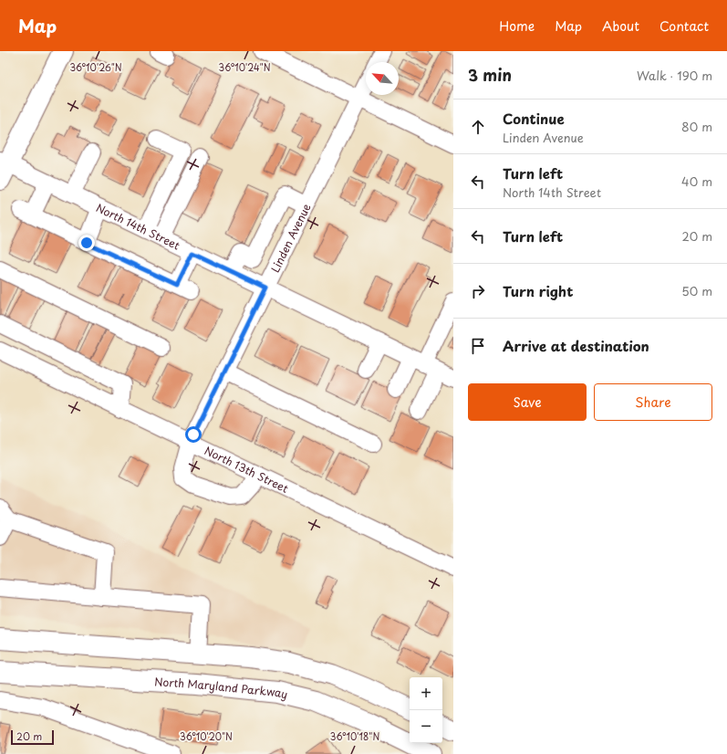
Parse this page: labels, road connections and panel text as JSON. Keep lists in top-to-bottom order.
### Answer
{
  "streets": {
    "main road": ["North Maryland Parkway"],
    "street": ["North 14th Street", "Linden Avenue", "North 13th Street"]
  },
  "crossings": [
    ["North 14th Street", "Linden Avenue"],
    ["Linden Avenue", "North 13th Street"]
  ],
  "scale_bar": "20 m",
  "north": "top left",
  "page": {
    "header": "Map",
    "nav": [
      "Home",
      "Map",
      "About",
      "Contact"
    ],
    "heading": ["3 min", "Walk · 190 m"],
    "list": [
      ["Continue", "Linden Avenue", "80 m"],
      ["Turn left", "North 14th Street", "40 m"],
      ["Turn left", "20 m"],
      ["Turn right", "50 m"],
      "Arrive at destination"
    ],
    "buttons": ["Save", "Share"],
    "map_buttons": ["+", "−"],
    "scale": "20 m"
  },
  "coordinates": [
    "36°10'26\"N",
    "36°10'24\"N",
    "36°10'20\"N",
    "36°10'18\"N"
  ]
}
